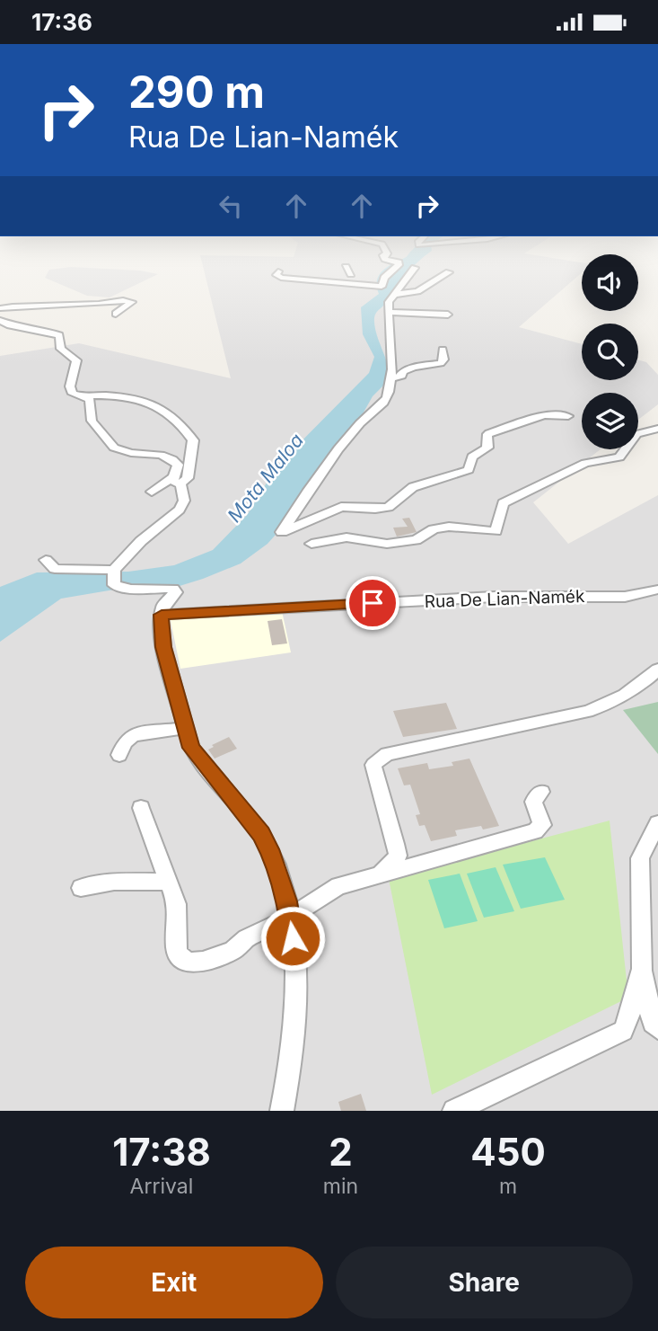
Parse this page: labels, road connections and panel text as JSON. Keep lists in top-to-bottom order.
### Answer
{
  "streets": {
    "street": ["Rua De Lian-Namék"]
  },
  "water": ["Mota Maloa"],
  "page": {
    "status": "17:36",
    "turn": ["290 m", "Rua De Lian-Namék"],
    "eta": [
      "17:38",
      "Arrival",
      "2",
      "min",
      "450",
      "m"
    ],
    "buttons": ["Exit", "Share"]
  }
}
